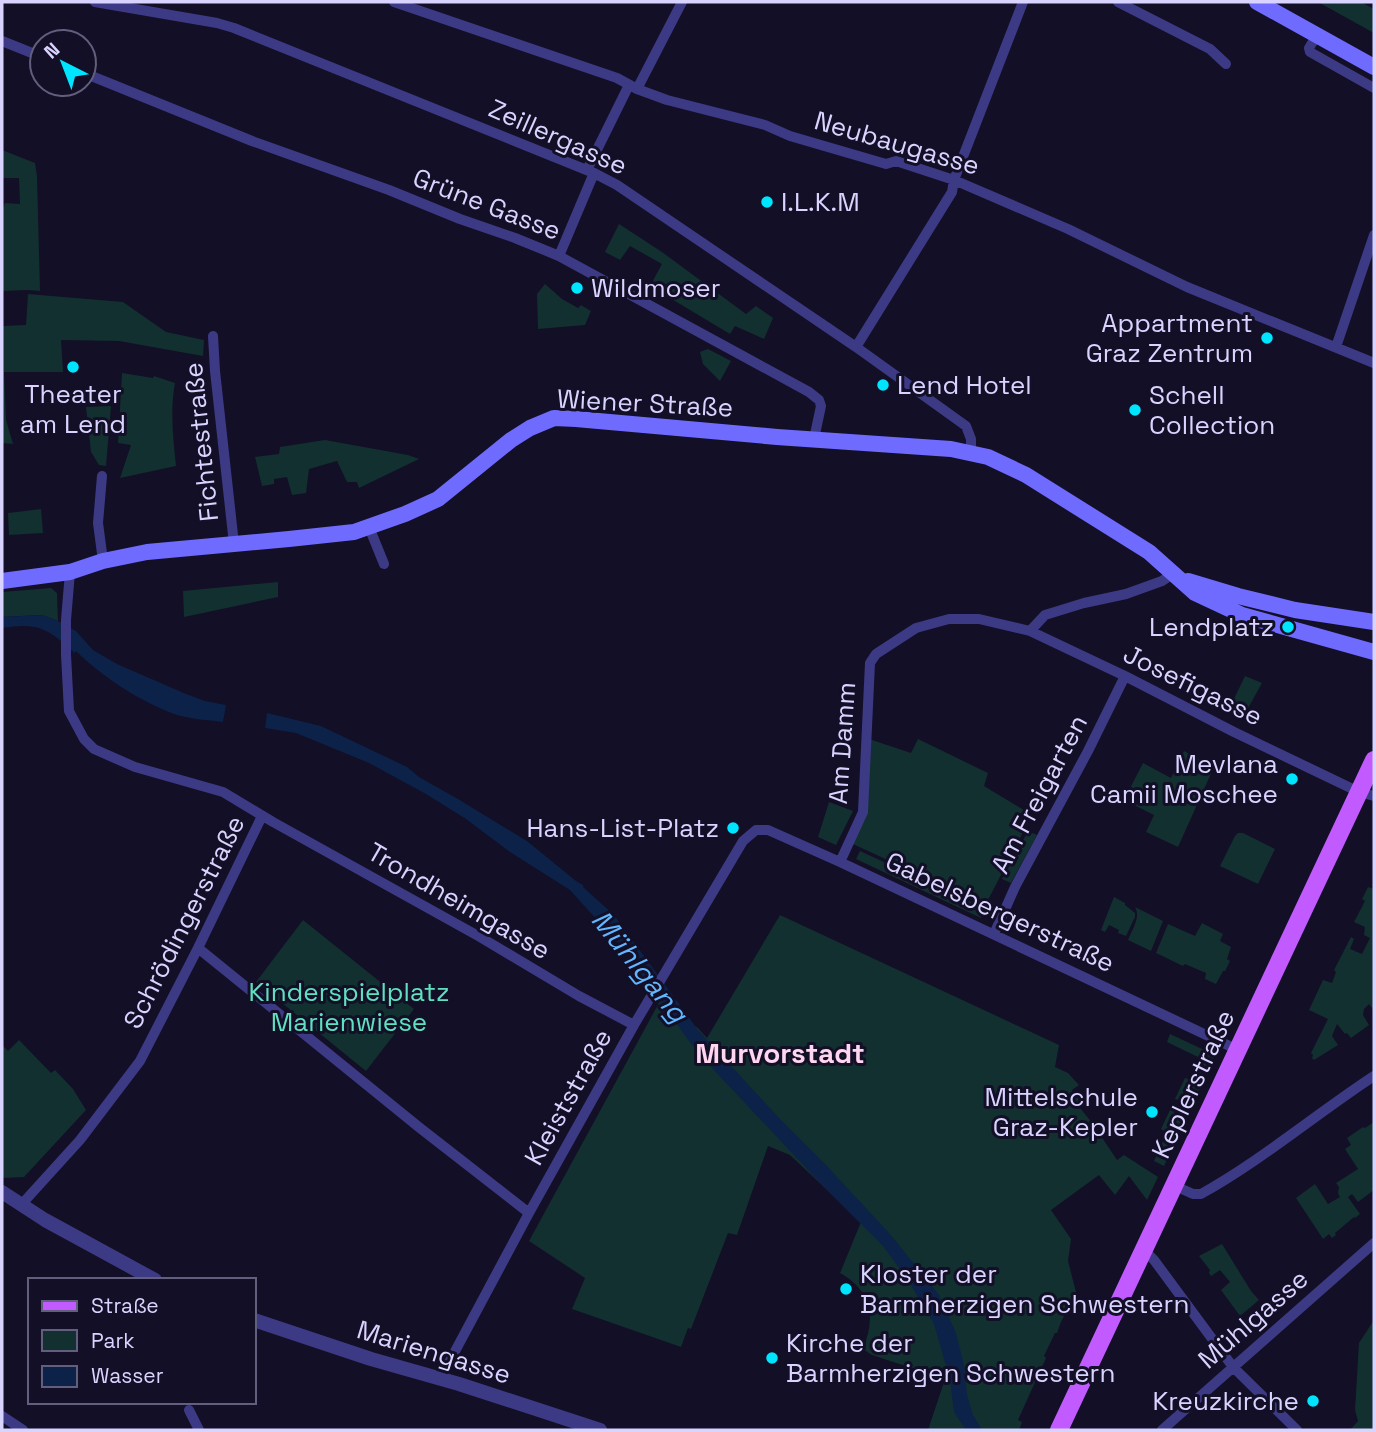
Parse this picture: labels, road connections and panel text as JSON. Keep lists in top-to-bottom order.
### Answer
{
  "streets": {
    "main road": ["Wiener Straße", "Keplerstraße"],
    "street": [
      "Zeillergasse",
      "Neubaugasse",
      "Grüne Gasse",
      "Fichtestraße",
      "Josefigasse",
      "Am Damm",
      "Am Freigarten",
      "Trondheimgasse",
      "Gabelsbergerstraße",
      "Schrödingerstraße",
      "Kleiststraße",
      "Mühlgasse",
      "Mariengasse"
    ]
  },
  "crossings": [
    ["Zeillergasse", "Wiener Straße"],
    ["Grüne Gasse", "Wiener Straße"],
    ["Wiener Straße", "Fichtestraße"],
    ["Wiener Straße", "Schrödingerstraße"],
    ["Josefigasse", "Am Damm"],
    ["Josefigasse", "Am Freigarten"],
    ["Josefigasse", "Keplerstraße"],
    ["Am Damm", "Gabelsbergerstraße"],
    ["Am Freigarten", "Gabelsbergerstraße"],
    ["Trondheimgasse", "Schrödingerstraße"],
    ["Trondheimgasse", "Kleiststraße"],
    ["Gabelsbergerstraße", "Keplerstraße"],
    ["Gabelsbergerstraße", "Kleiststraße"],
    ["Kleiststraße", "Mariengasse"]
  ],
  "districts": ["Murvorstadt"],
  "water": ["Mühlgang"],
  "parks": ["Kinderspielplatz Marienwiese"],
  "places": [
    "I.L.K.M",
    "Wildmoser",
    "Appartment Graz Zentrum",
    "Theater am Lend",
    "Lend Hotel",
    "Schell Collection",
    "Lendplatz",
    "Mevlana Camii Moschee",
    "Hans-List-Platz",
    "Mittelschule Graz-Kepler",
    "Kloster der Barmherzigen Schwestern",
    "Kirche der Barmherzigen Schwestern",
    "Kreuzkirche"
  ],
  "legend": ["Straße", "Park", "Wasser"],
  "north": "top left"
}
